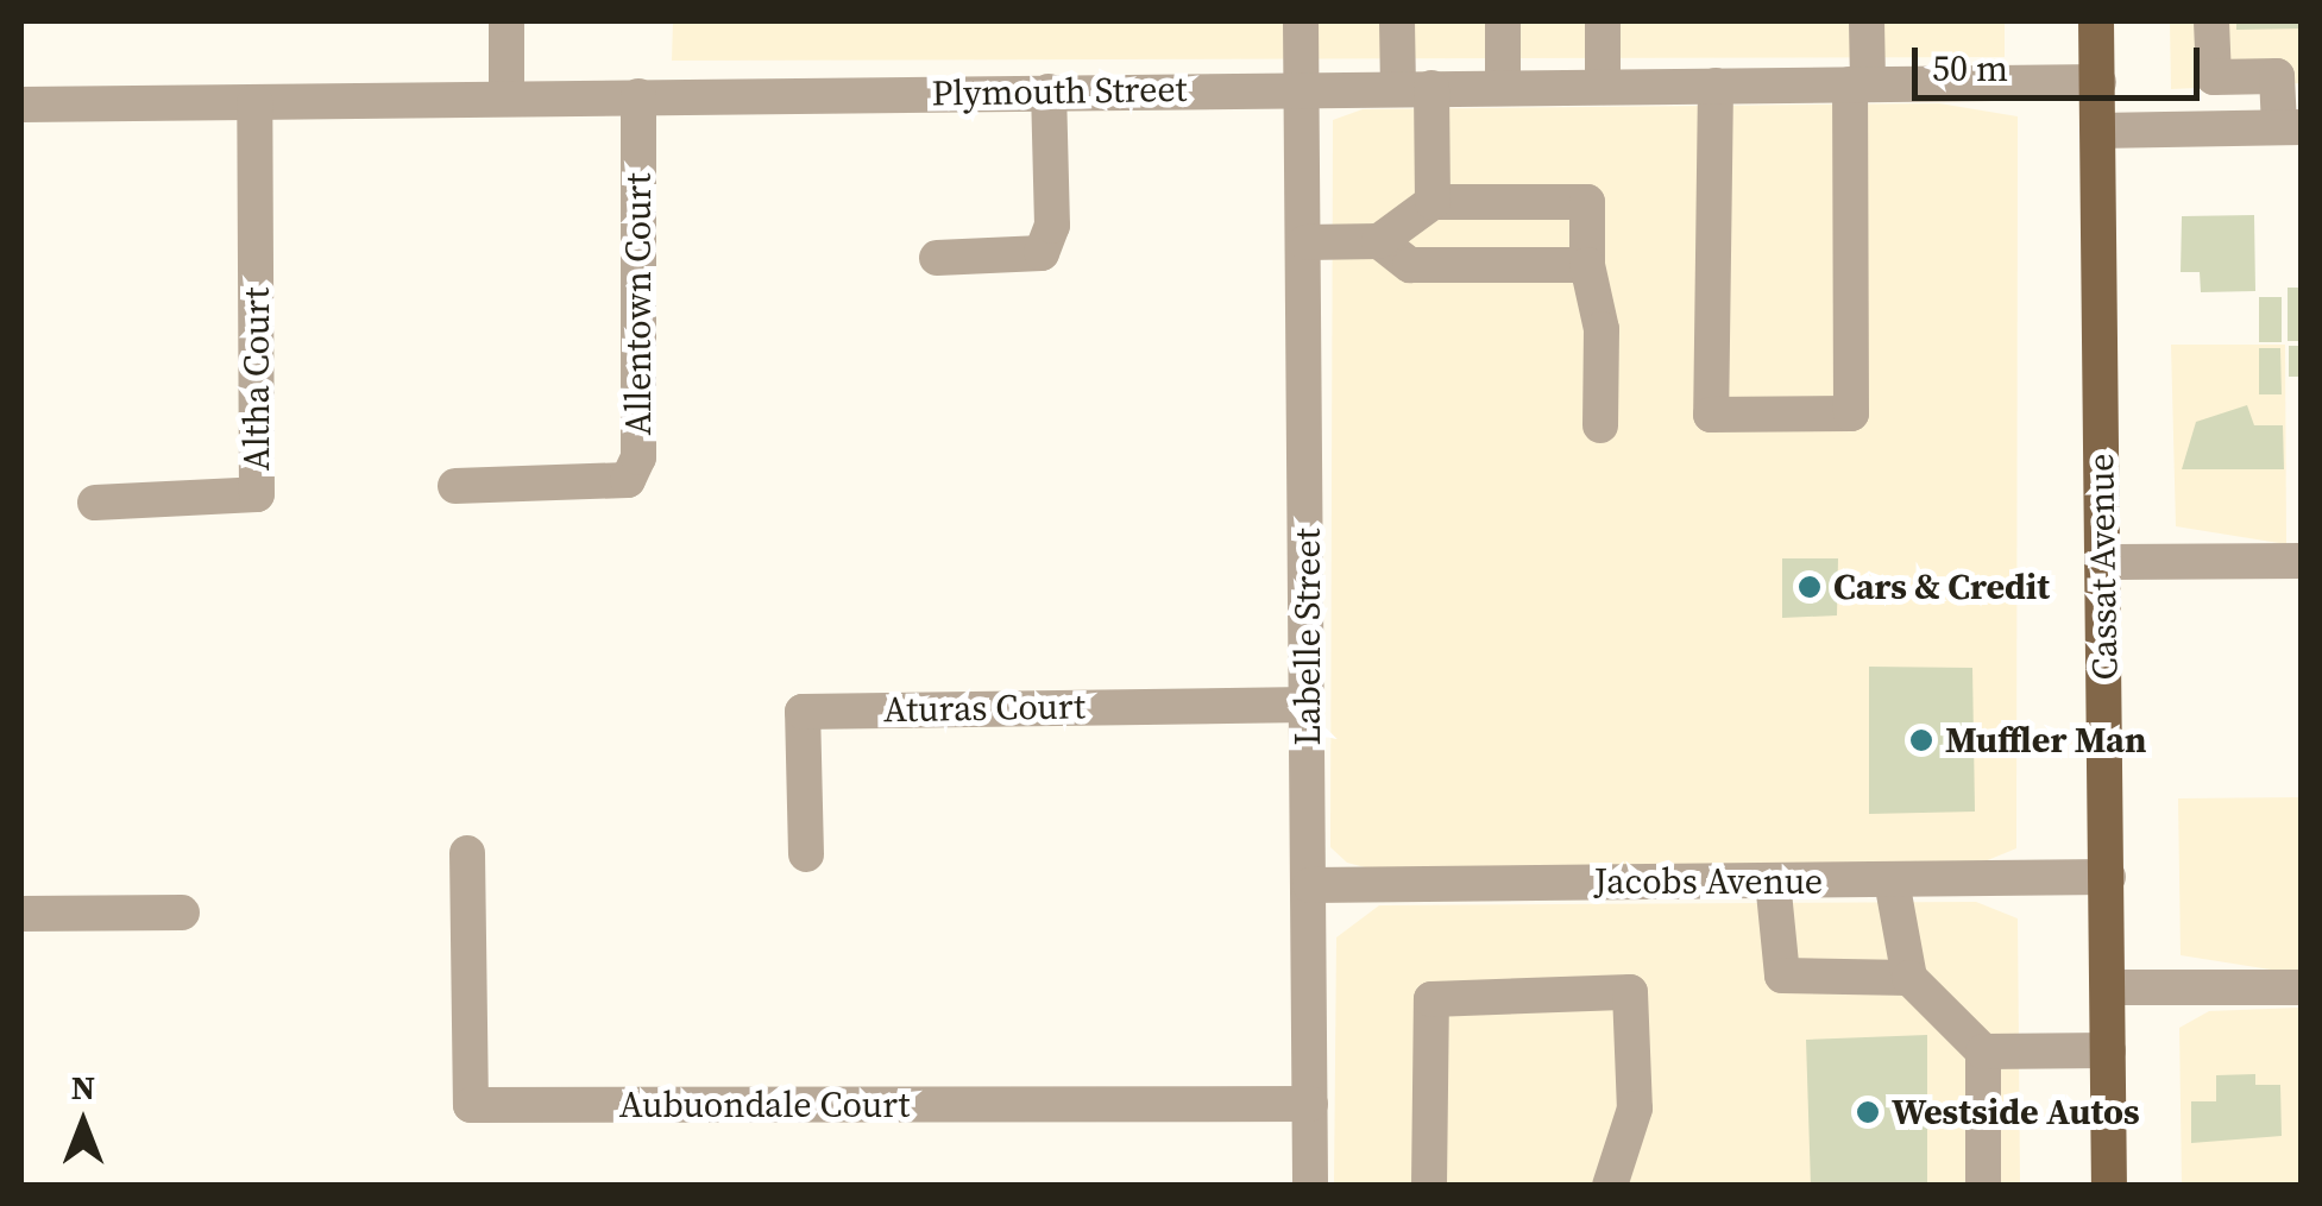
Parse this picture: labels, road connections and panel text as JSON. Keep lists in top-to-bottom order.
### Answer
{
  "streets": {
    "main road": ["Cassat Avenue"],
    "street": [
      "Plymouth Street",
      "Allentown Court",
      "Altha Court",
      "Labelle Street",
      "Aturas Court",
      "Jacobs Avenue",
      "Aubuondale Court"
    ]
  },
  "crossings": [
    ["Plymouth Street", "Allentown Court"],
    ["Plymouth Street", "Altha Court"],
    ["Plymouth Street", "Cassat Avenue"],
    ["Plymouth Street", "Labelle Street"],
    ["Cassat Avenue", "Jacobs Avenue"],
    ["Labelle Street", "Aturas Court"],
    ["Labelle Street", "Jacobs Avenue"],
    ["Labelle Street", "Aubuondale Court"]
  ],
  "places": ["Cars & Credit", "Muffler Man", "Westside Autos"],
  "scale_bar": "50 m",
  "north": "top"
}
